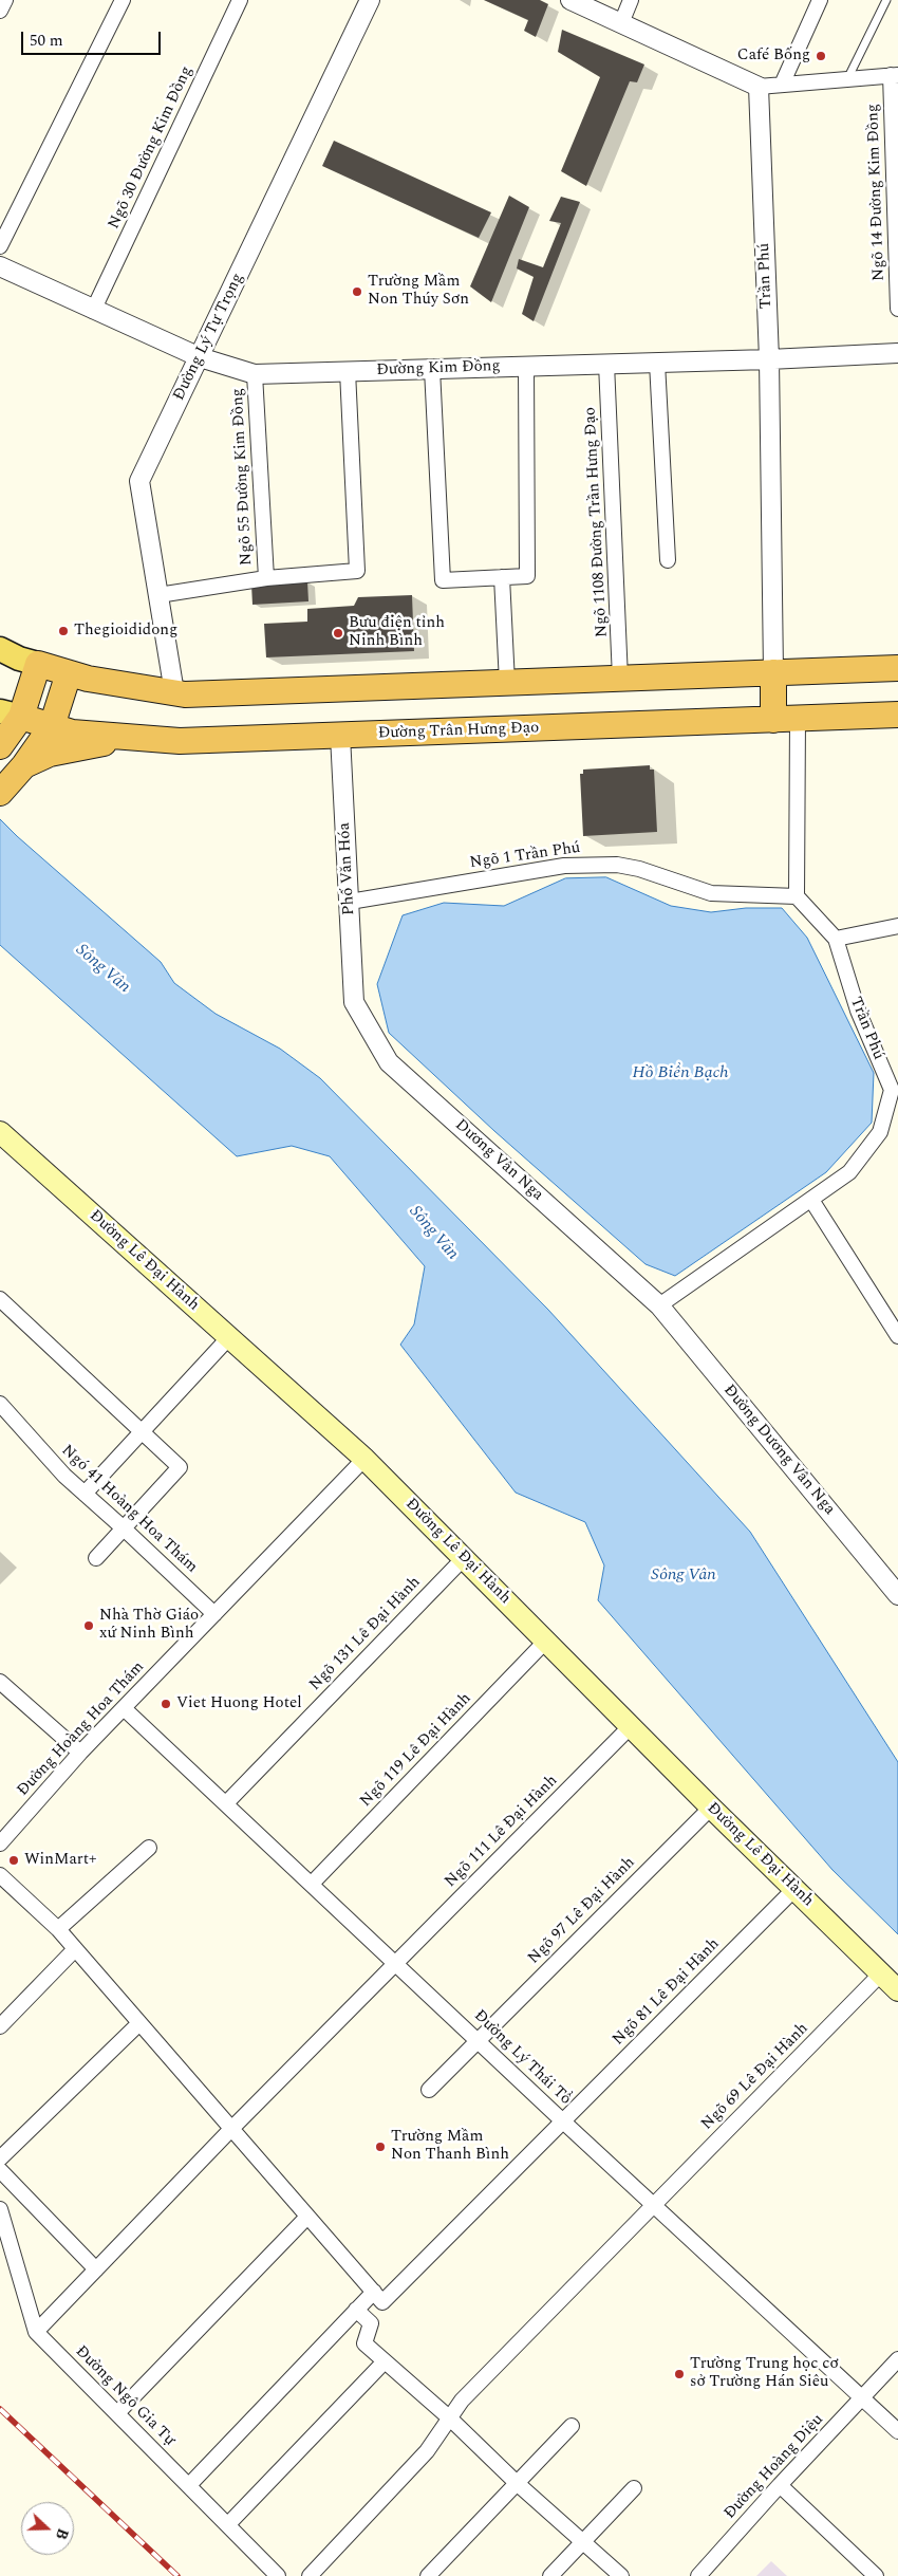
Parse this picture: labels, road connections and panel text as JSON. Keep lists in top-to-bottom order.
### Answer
{
  "streets": {
    "highway": ["Đường Trân Hưng Đạo"],
    "main road": ["Đường Lê Đại Hành"],
    "street": [
      "Ngõ 30 Đường Kim Đồng",
      "Ngõ 14 Đường Kim Đồng",
      "Trần Phú",
      "Đường Lý Tự Trọng",
      "Đường Kim Đồng",
      "Ngõ 55 Đường Kim Đồng",
      "Ngõ 1108 Đường Trần Hưng Đạo",
      "Ngõ 1 Trần Phú",
      "Phố Văn Hóa",
      "Dương Vân Nga",
      "Đường Dương Vân Nga",
      "Ngó 41 Hoàng Hoa Thám",
      "Ngõ 131 Lê Đại Hành",
      "Đường Hoàng Hoa Thám",
      "Ngõ 119 Lê Đại Hành",
      "Ngõ 111 Lê Đại Hành",
      "Ngõ 97 Lê Đại Hành",
      "Ngõ 81 Lê Đại Hành",
      "Đường Lý Thái Tổ",
      "Ngõ 69 Lê Đại Hành",
      "Đường Ngô Gia Tự",
      "Đường Hoàng Diệu"
    ]
  },
  "crossings": [
    ["Ngõ 30 Đường Kim Đồng", "Đường Kim Đồng"],
    ["Trần Phú", "Đường Kim Đồng"],
    ["Trần Phú", "Ngõ 1 Trần Phú"],
    ["Trần Phú", "Dương Vân Nga"],
    ["Trần Phú", "Đường Dương Vân Nga"],
    ["Đường Lý Tự Trọng", "Đường Kim Đồng"],
    ["Đường Kim Đồng", "Ngõ 55 Đường Kim Đồng"],
    ["Đường Kim Đồng", "Ngõ 1108 Đường Trần Hưng Đạo"],
    ["Đường Trân Hưng Đạo", "Phố Văn Hóa"],
    ["Ngõ 1 Trần Phú", "Phố Văn Hóa"],
    ["Phố Văn Hóa", "Dương Vân Nga"],
    ["Dương Vân Nga", "Đường Dương Vân Nga"],
    ["Đường Lê Đại Hành", "Ngõ 131 Lê Đại Hành"],
    ["Đường Lê Đại Hành", "Đường Hoàng Hoa Thám"],
    ["Đường Lê Đại Hành", "Ngõ 119 Lê Đại Hành"],
    ["Đường Lê Đại Hành", "Ngõ 111 Lê Đại Hành"],
    ["Đường Lê Đại Hành", "Ngõ 97 Lê Đại Hành"],
    ["Đường Lê Đại Hành", "Ngõ 81 Lê Đại Hành"],
    ["Đường Lê Đại Hành", "Ngõ 69 Lê Đại Hành"],
    ["Ngó 41 Hoàng Hoa Thám", "Đường Hoàng Hoa Thám"],
    ["Ngõ 131 Lê Đại Hành", "Đường Lý Thái Tổ"],
    ["Đường Hoàng Hoa Thám", "Đường Lý Thái Tổ"],
    ["Ngõ 119 Lê Đại Hành", "Đường Lý Thái Tổ"],
    ["Ngõ 111 Lê Đại Hành", "Đường Lý Thái Tổ"],
    ["Ngõ 111 Lê Đại Hành", "Đường Ngô Gia Tự"],
    ["Ngõ 97 Lê Đại Hành", "Đường Lý Thái Tổ"],
    ["Ngõ 81 Lê Đại Hành", "Đường Lý Thái Tổ"],
    ["Đường Lý Thái Tổ", "Ngõ 69 Lê Đại Hành"],
    ["Đường Lý Thái Tổ", "Đường Hoàng Diệu"]
  ],
  "water": ["Sông Vân", "Hồ Biển Bạch"],
  "places": [
    "Café Bống",
    "Trường Mầm Non Thúy Sơn",
    "Thegioididong",
    "Bưu điện tỉnh Ninh Bình",
    "Nhà Thờ Giáo xứ Ninh Bình",
    "Viet Huong Hotel",
    "WinMart+",
    "Trường Mầm Non Thanh Bình",
    "Trường Trung học cơ sở Trường Hán Siêu"
  ],
  "scale_bar": "50 m",
  "north": "right"
}
